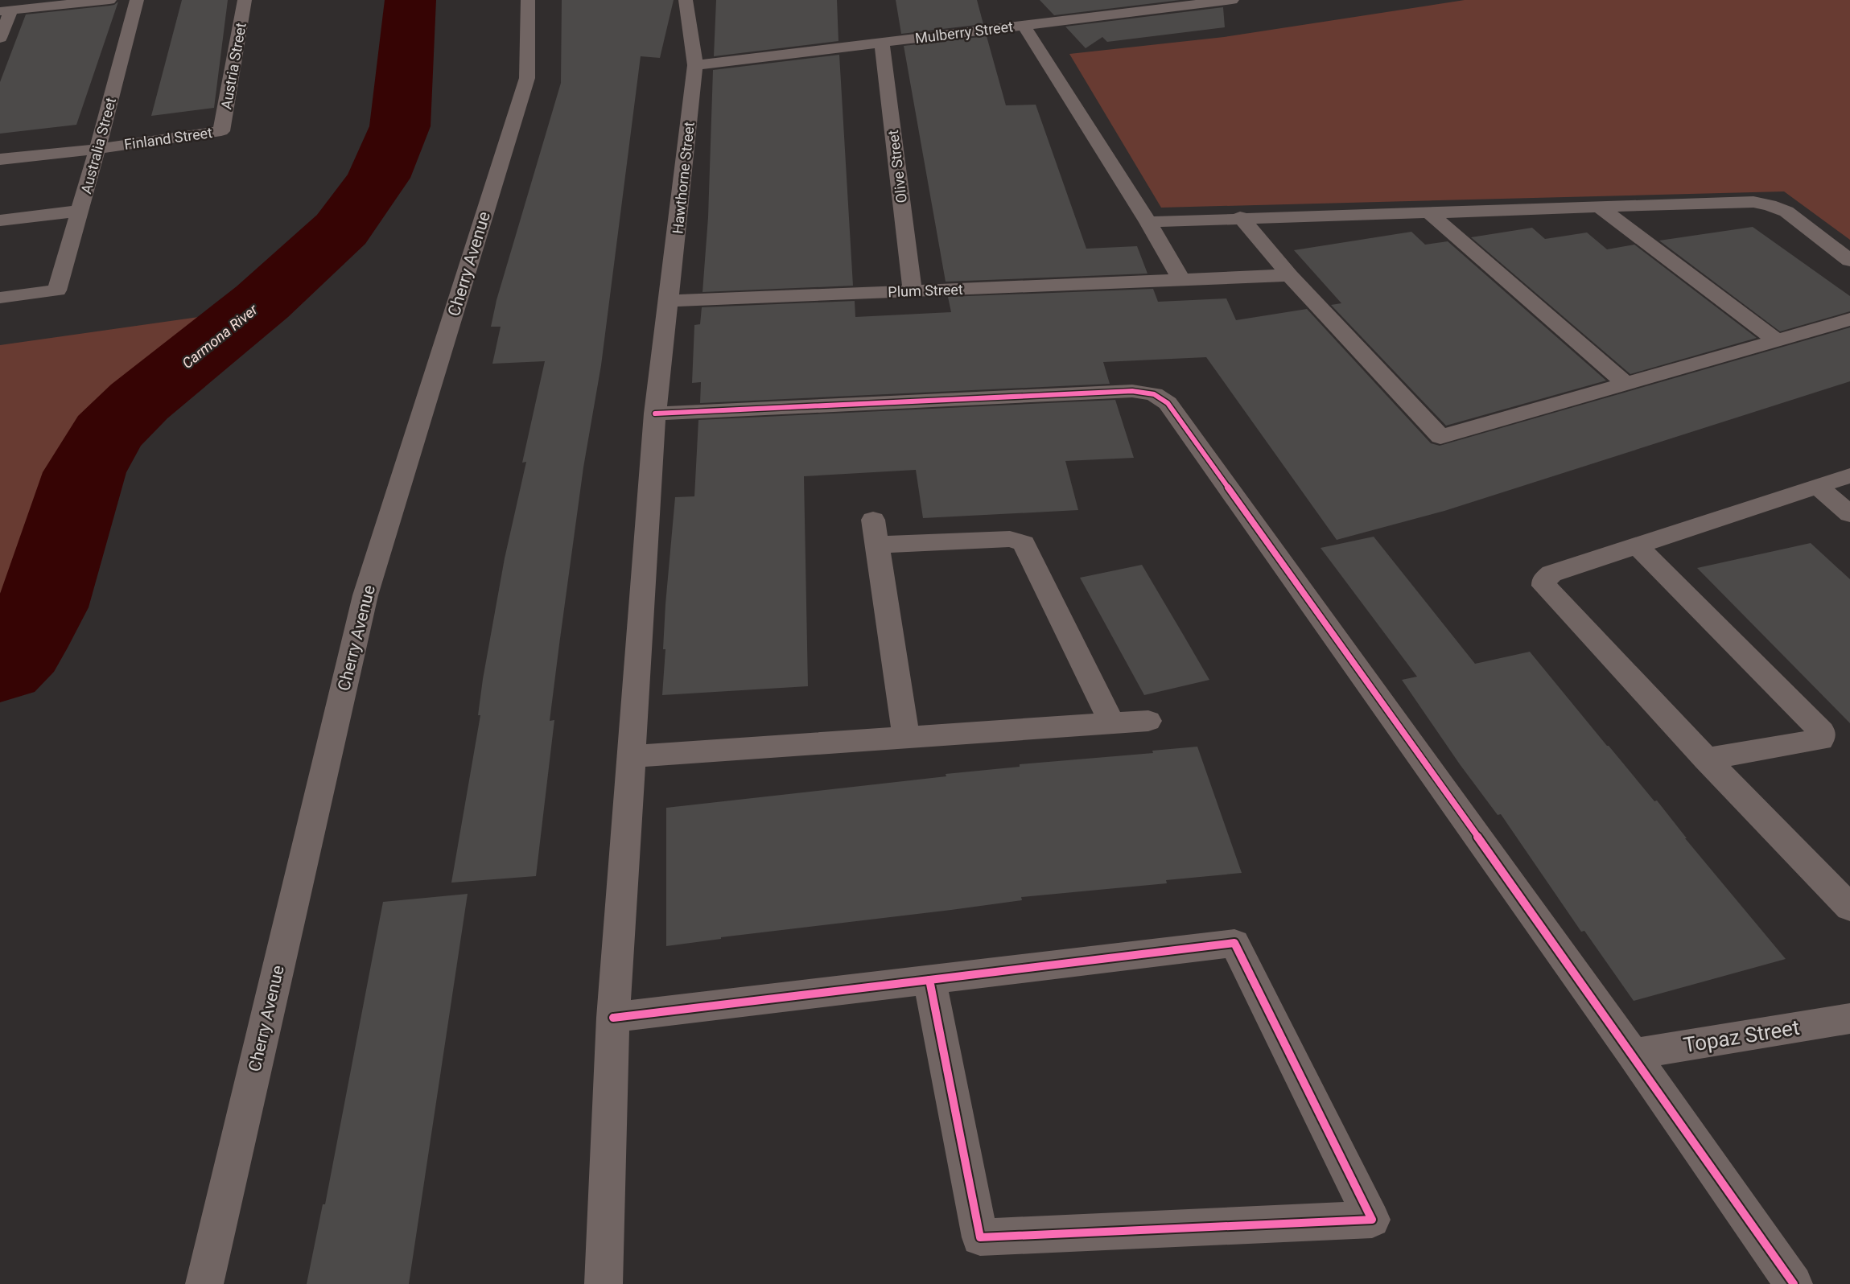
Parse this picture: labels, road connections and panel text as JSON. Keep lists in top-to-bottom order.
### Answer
{
  "streets": {
    "street": [
      "Mulberry Street",
      "Austria Street",
      "Finland Street",
      "Australia Street",
      "Olive Street",
      "Hawthorne Street",
      "Cherry Avenue",
      "Plum Street",
      "Topaz Street"
    ]
  },
  "crossings": [
    ["Mulberry Street", "Olive Street"],
    ["Mulberry Street", "Hawthorne Street"],
    ["Austria Street", "Finland Street"],
    ["Finland Street", "Australia Street"],
    ["Olive Street", "Plum Street"],
    ["Hawthorne Street", "Plum Street"]
  ],
  "water": ["Carmona River"]
}
